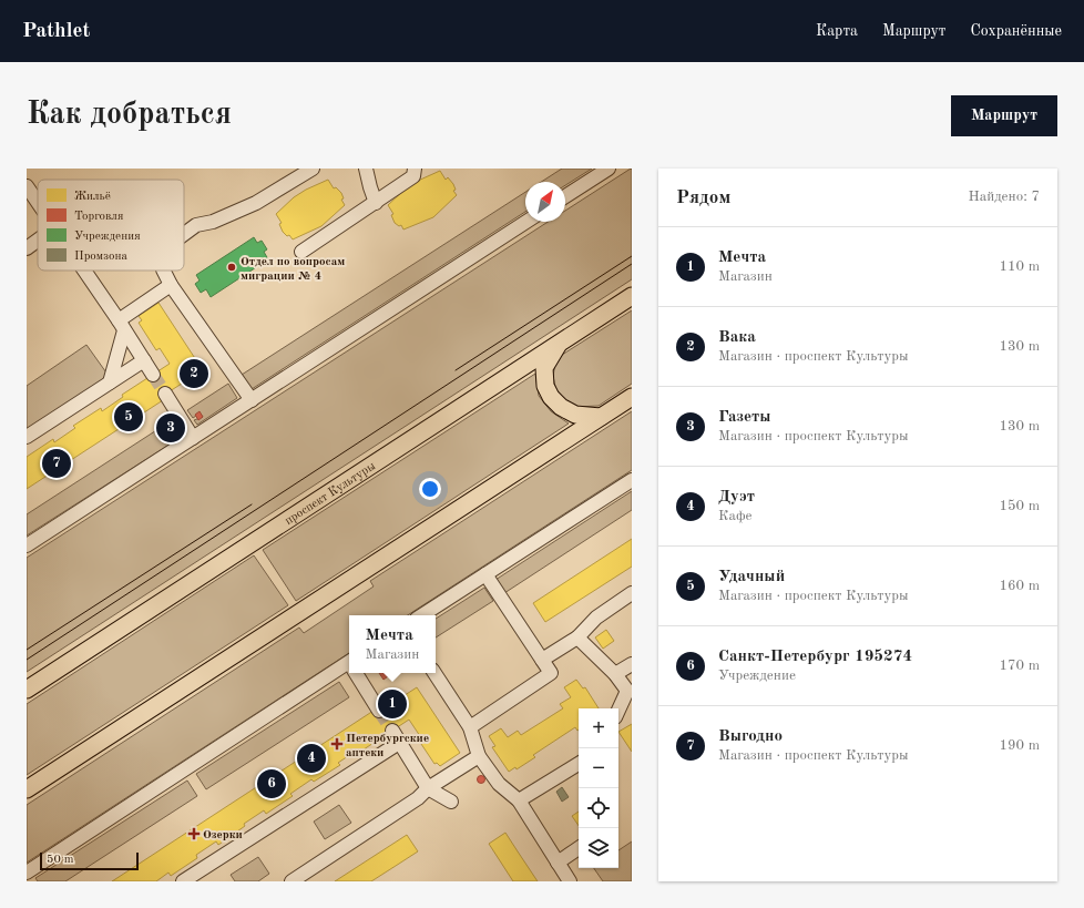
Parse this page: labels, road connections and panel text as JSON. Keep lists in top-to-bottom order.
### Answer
{
  "streets": {
    "main road": ["проспект Культуры"]
  },
  "places": {
    "other": ["Отдел по вопросам миграции № 4"],
    "health": ["Петербургские аптеки", "Озерки"]
  },
  "legend": [
    "Жильё",
    "Торговля",
    "Учреждения",
    "Промзона"
  ],
  "scale_bar": "50 m",
  "north": "top right",
  "page": {
    "header": "Pathlet",
    "nav": ["Карта", "Маршрут", "Сохранённые"],
    "buttons": "Маршрут",
    "title": "Как добраться",
    "heading": ["Рядом", "Найдено: 7"],
    "list": [
      {
        "mark": "1",
        "name": "Мечта",
        "note": "Магазин",
        "value": "110 m"
      },
      {
        "mark": "2",
        "name": "Вака",
        "note": "Магазин · проспект Культуры",
        "value": "130 m"
      },
      {
        "mark": "3",
        "name": "Газеты",
        "note": "Магазин · проспект Культуры",
        "value": "130 m"
      },
      {
        "mark": "4",
        "name": "Дуэт",
        "note": "Кафе",
        "value": "150 m"
      },
      {
        "mark": "5",
        "name": "Удачный",
        "note": "Магазин · проспект Культуры",
        "value": "160 m"
      },
      {
        "mark": "6",
        "name": "Санкт-Петербург 195274",
        "note": "Учреждение",
        "value": "170 m"
      },
      {
        "mark": "7",
        "name": "Выгодно",
        "note": "Магазин · проспект Культуры",
        "value": "190 m"
      }
    ],
    "pins": [
      "2",
      "5",
      "3",
      "7",
      "1",
      "4",
      "6"
    ],
    "popup": ["Мечта", "Магазин"],
    "map_buttons": ["+", "−"],
    "scale": "50 m"
  }
}
